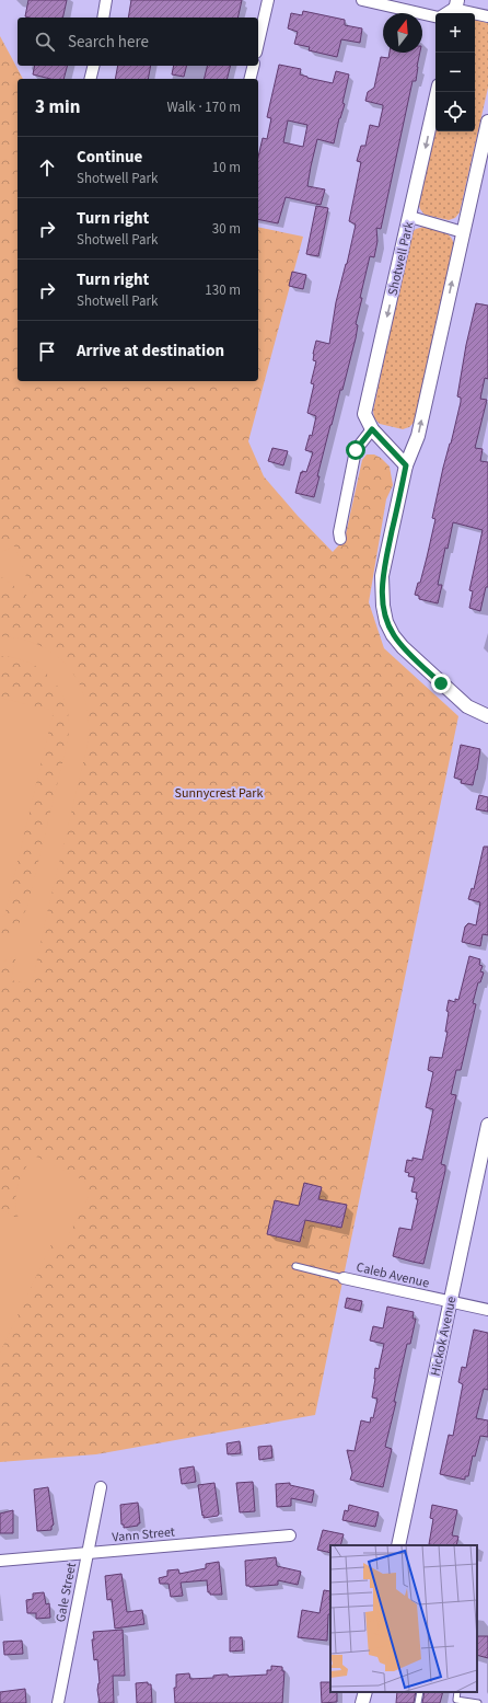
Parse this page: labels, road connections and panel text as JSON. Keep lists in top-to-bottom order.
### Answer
{
  "streets": {
    "street": [
      "Shotwell Park",
      "Caleb Avenue",
      "Hickok Avenue",
      "Vann Street",
      "Gale Street"
    ]
  },
  "crossings": [
    ["Caleb Avenue", "Hickok Avenue"],
    ["Vann Street", "Gale Street"]
  ],
  "parks": ["Sunnycrest Park"],
  "north": "top",
  "page": {
    "map_buttons": ["+", "−"],
    "search": "Search here",
    "heading": ["3 min", "Walk · 170 m"],
    "list": [
      ["Continue", "Shotwell Park", "10 m"],
      ["Turn right", "Shotwell Park", "30 m"],
      ["Turn right", "Shotwell Park", "130 m"],
      "Arrive at destination"
    ]
  }
}
